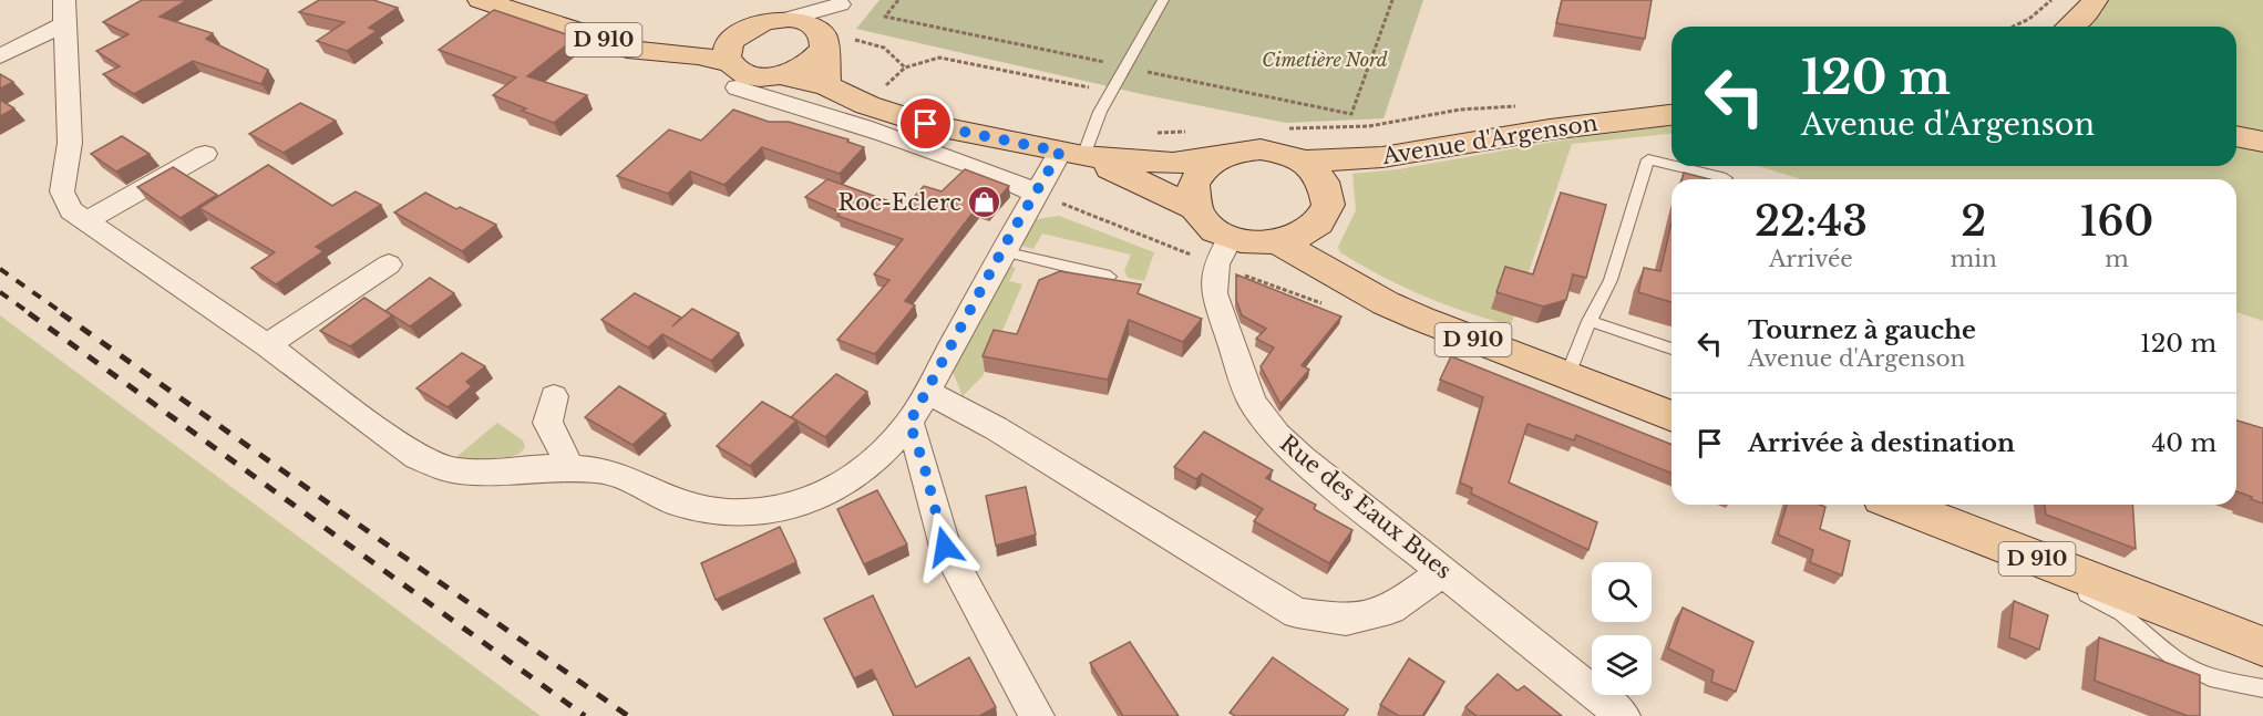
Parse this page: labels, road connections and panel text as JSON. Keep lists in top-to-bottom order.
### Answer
{
  "streets": {
    "main road": ["D 910", "Avenue d'Argenson"],
    "street": ["Rue des Eaux Bues"]
  },
  "crossings": [
    ["D 910", "Avenue d'Argenson"],
    ["D 910", "Rue des Eaux Bues"],
    ["Avenue d'Argenson", "Rue des Eaux Bues"]
  ],
  "parks": ["Cimetière Nord"],
  "places": {
    "shop": ["Roc-Eclerc"]
  },
  "page": {
    "turn": ["120 m", "Avenue d'Argenson"],
    "eta": [
      "22:43",
      "Arrivée",
      "2",
      "min",
      "160",
      "m"
    ],
    "list": [
      {
        "name": "Tournez à gauche",
        "note": "Avenue d'Argenson",
        "value": "120 m"
      },
      {
        "name": "Arrivée à destination",
        "value": "40 m"
      }
    ]
  }
}
